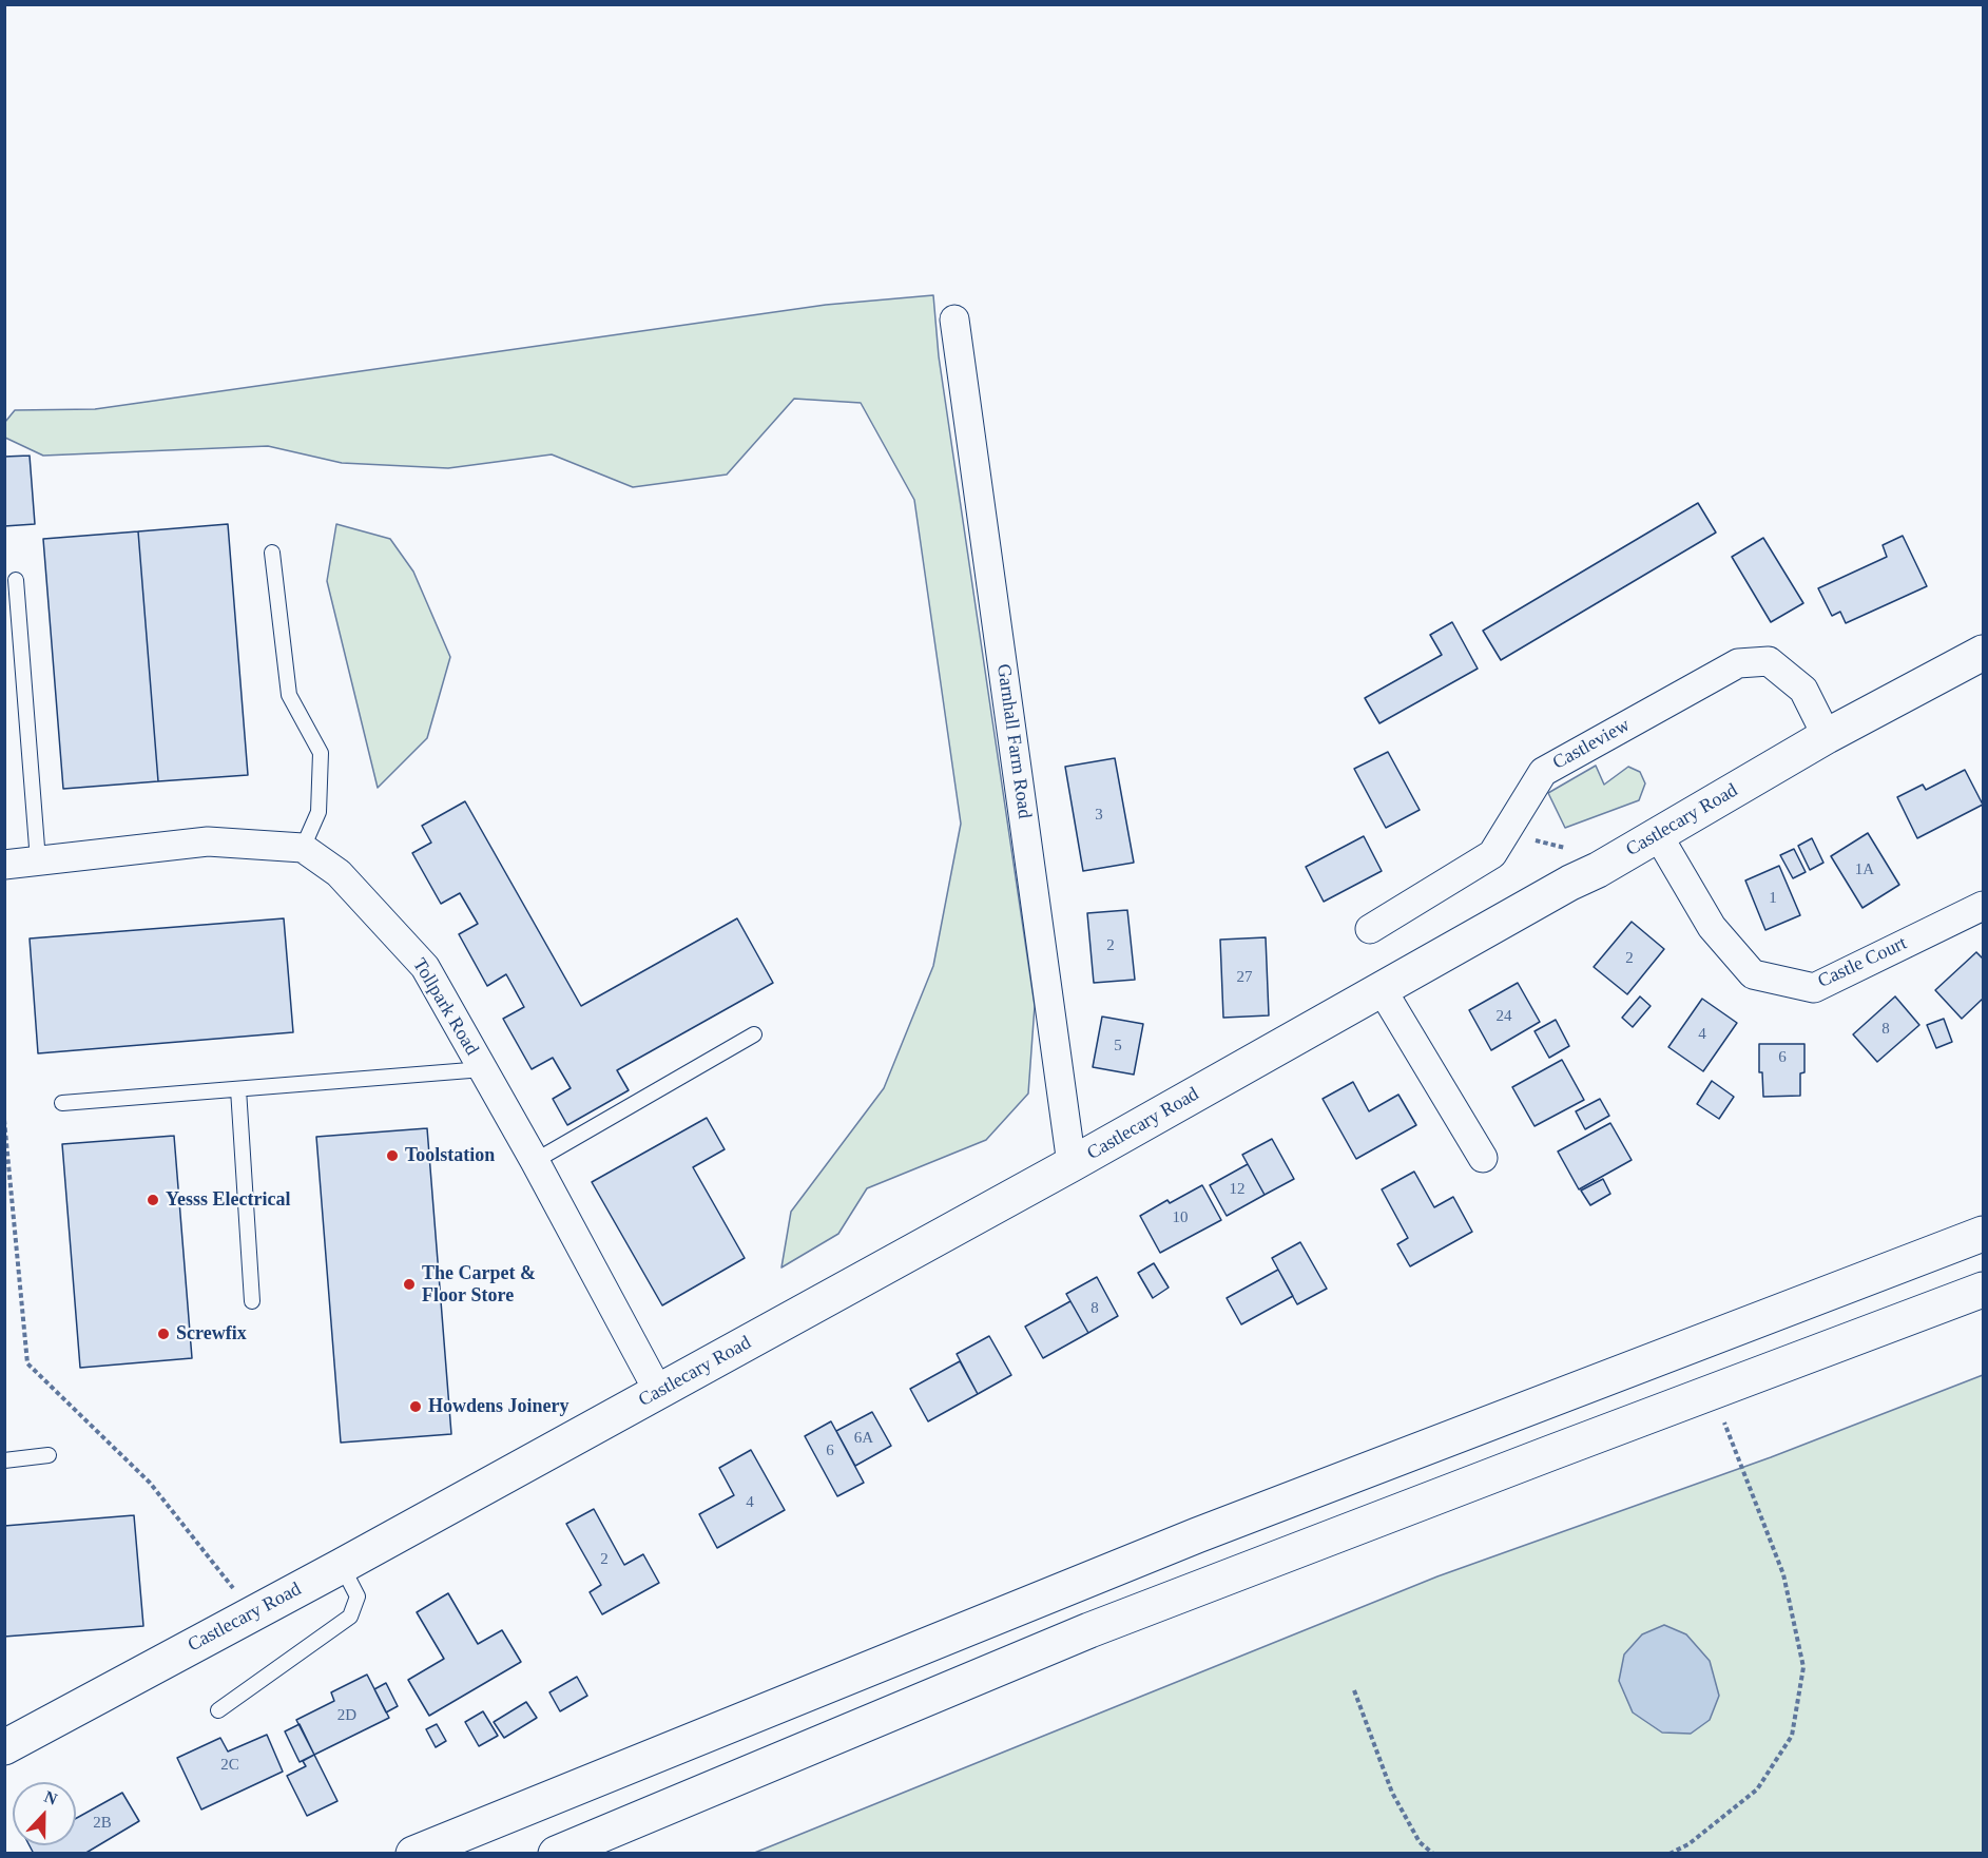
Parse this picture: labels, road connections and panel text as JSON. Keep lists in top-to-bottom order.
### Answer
{
  "streets": {
    "main road": ["Castlecary Road"],
    "street": [
      "Garnhall Farm Road",
      "Castleview",
      "Castle Court",
      "Tollpark Road"
    ]
  },
  "crossings": [
    ["Garnhall Farm Road", "Castlecary Road"],
    ["Castleview", "Castlecary Road"],
    ["Castlecary Road", "Castle Court"],
    ["Castlecary Road", "Tollpark Road"]
  ],
  "places": [
    "Toolstation",
    "Yesss Electrical",
    "The Carpet & Floor Store",
    "Screwfix",
    "Howdens Joinery"
  ],
  "house_numbers": [
    "3",
    "1A",
    "1",
    "2",
    "2",
    "27",
    "24",
    "8",
    "4",
    "5",
    "6",
    "12",
    "10",
    "8",
    "6A",
    "6",
    "4",
    "2",
    "2D",
    "2C",
    "2B"
  ],
  "north": "top"
}
